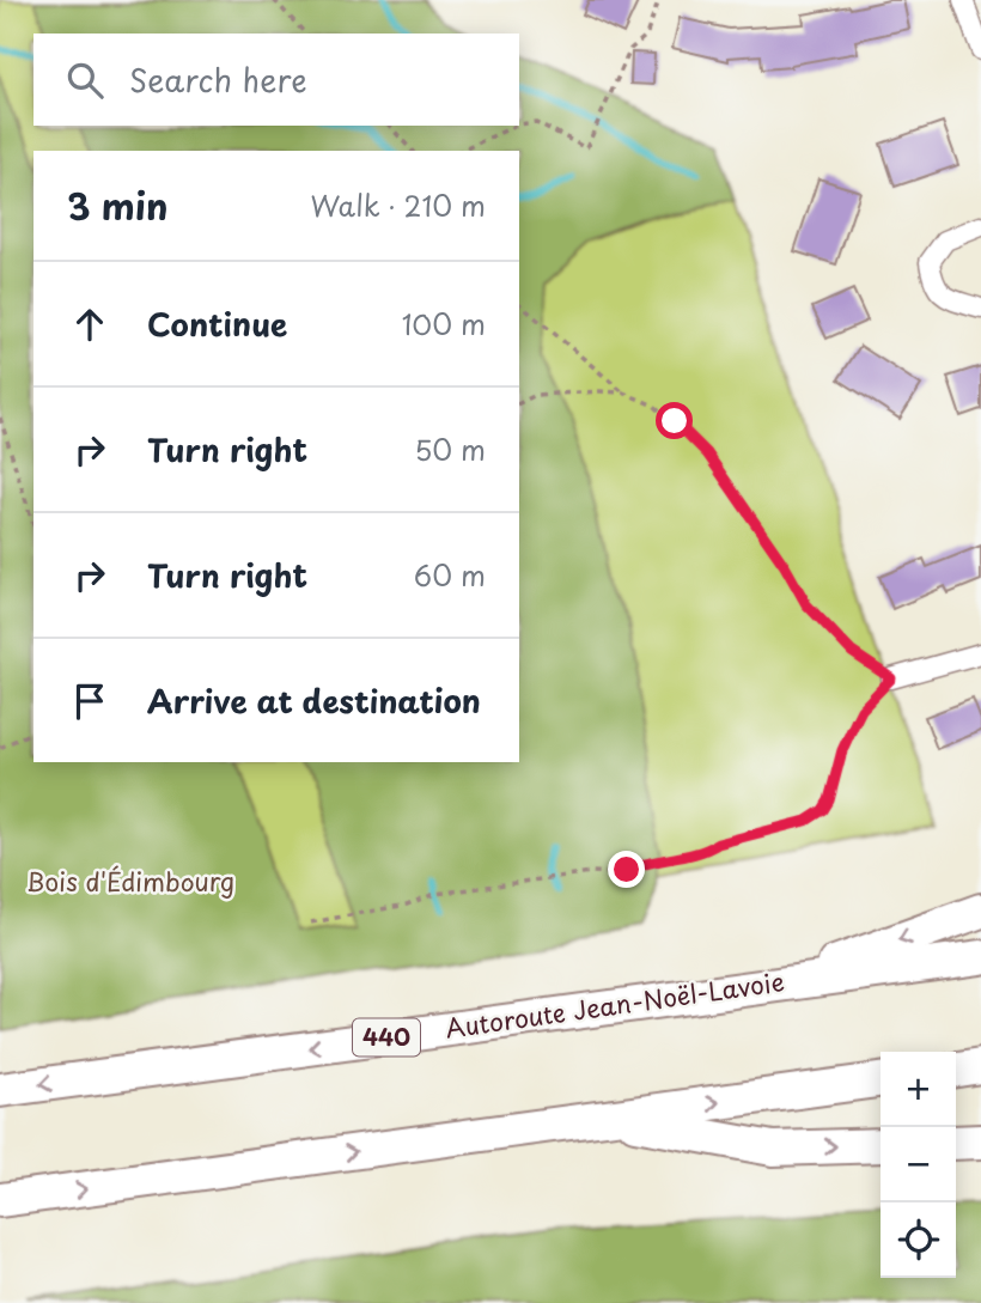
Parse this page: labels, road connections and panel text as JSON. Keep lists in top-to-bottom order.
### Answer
{
  "streets": {
    "highway": ["Autoroute Jean-Noël-Lavoie", "440"]
  },
  "parks": ["Bois d'Édimbourg"],
  "page": {
    "search": "Search here",
    "heading": ["3 min", "Walk · 210 m"],
    "list": [
      ["Continue", "100 m"],
      ["Turn right", "50 m"],
      ["Turn right", "60 m"],
      "Arrive at destination"
    ],
    "map_buttons": ["+", "−"]
  }
}
